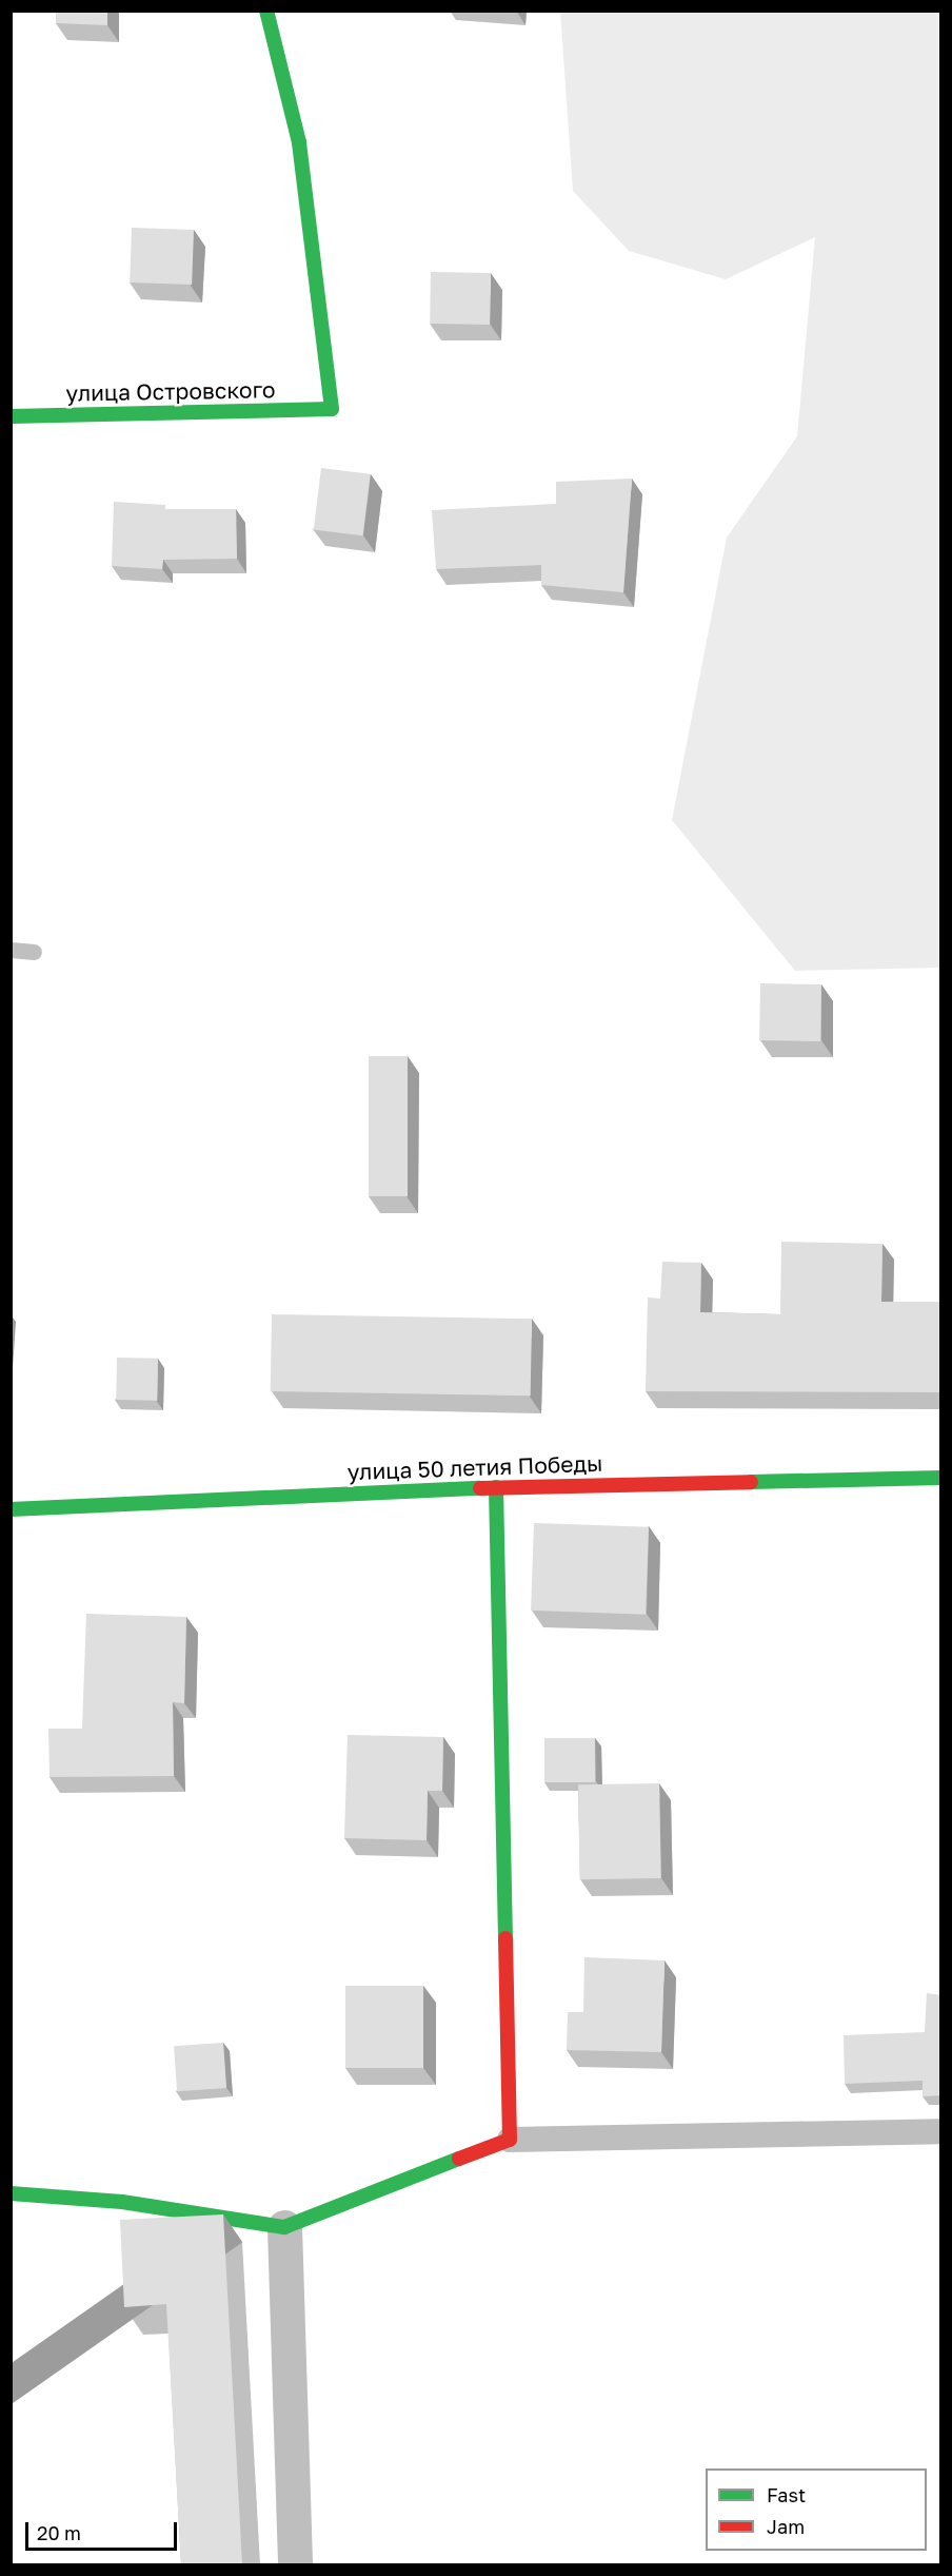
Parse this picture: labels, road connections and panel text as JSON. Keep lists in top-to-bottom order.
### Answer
{
  "streets": {
    "street": ["улица Островского", "улица 50 летия Победы"]
  },
  "legend": ["Fast", "Jam"],
  "scale_bar": "20 m"
}
